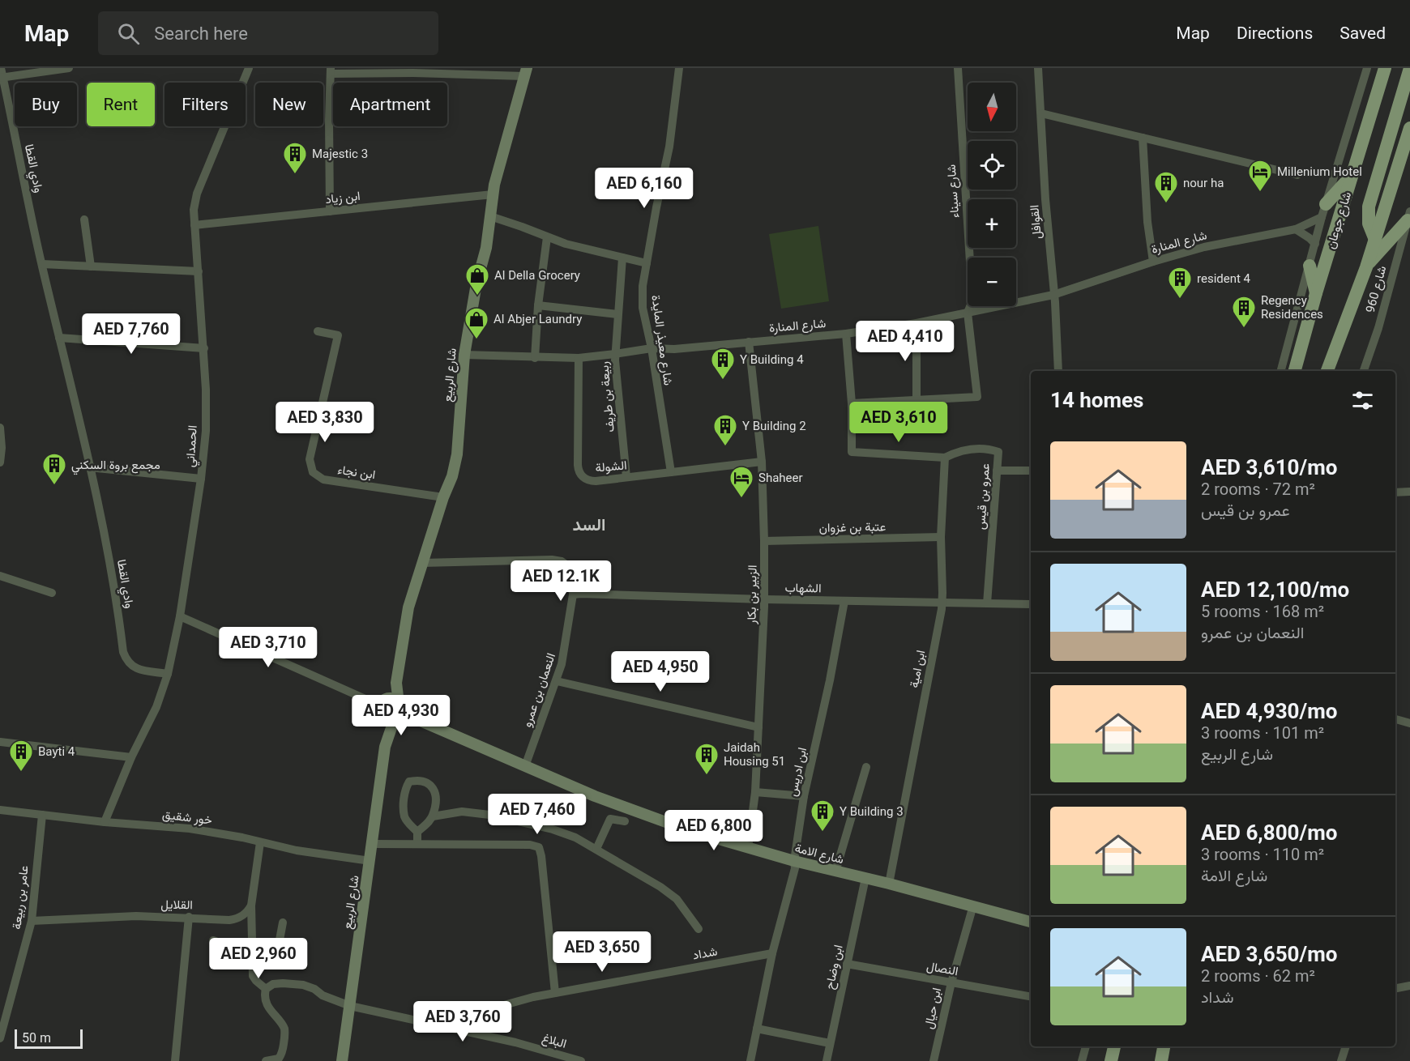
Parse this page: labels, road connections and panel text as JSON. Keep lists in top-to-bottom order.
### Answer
{
  "streets": {
    "main road": ["شارع جوعان"],
    "street": [
      "وادي القطا",
      "شارع سيناء",
      "ابن زياد",
      "القوافل",
      "شارع المنارة",
      "شارع 960",
      "شارع معيذر المايدة",
      "شارع الربيع",
      "ربيعة بن طريف",
      "الحمداني",
      "الشولة",
      "ابن نجاء",
      "عمرو بن قيس",
      "عتبة بن غزوان",
      "الشهاب",
      "الزبير بن بكار",
      "ابن امية",
      "النعمان بن عمرو",
      "ابن ادريس",
      "خور شقيق",
      "شارع الامة",
      "عامر بن ربيعة",
      "القلايل",
      "شداد",
      "ابن وضاح",
      "النصال",
      "ابن حيال",
      "البلاغ"
    ]
  },
  "crossings": [
    ["وادي القطا", "الحمداني"],
    ["شارع سيناء", "شارع المنارة"],
    ["ابن زياد", "شارع الربيع"],
    ["ابن زياد", "الحمداني"],
    ["شارع جوعان", "شارع المنارة"],
    ["القوافل", "شارع المنارة"],
    ["شارع المنارة", "شارع معيذر المايدة"],
    ["شارع المنارة", "شارع الربيع"],
    ["شارع المنارة", "ربيعة بن طريف"],
    ["شارع المنارة", "الشولة"],
    ["شارع المنارة", "الزبير بن بكار"],
    ["شارع معيذر المايدة", "الشولة"],
    ["شارع الربيع", "ابن نجاء"],
    ["شارع الربيع", "النعمان بن عمرو"],
    ["شارع الربيع", "خور شقيق"],
    ["شارع الربيع", "شارع الامة"],
    ["شارع الربيع", "البلاغ"],
    ["ربيعة بن طريف", "الشولة"],
    ["الحمداني", "خور شقيق"],
    ["الشولة", "الزبير بن بكار"],
    ["عمرو بن قيس", "الشهاب"],
    ["عمرو بن قيس", "ابن امية"],
    ["عتبة بن غزوان", "الزبير بن بكار"],
    ["عتبة بن غزوان", "ابن امية"],
    ["الشهاب", "الزبير بن بكار"],
    ["الشهاب", "ابن امية"],
    ["الشهاب", "النعمان بن عمرو"],
    ["الشهاب", "ابن ادريس"],
    ["الزبير بن بكار", "شارع الامة"],
    ["ابن امية", "شارع الامة"],
    ["النعمان بن عمرو", "شارع الامة"],
    ["ابن ادريس", "شارع الامة"],
    ["ابن ادريس", "شداد"],
    ["خور شقيق", "عامر بن ربيعة"],
    ["شارع الامة", "ابن وضاح"],
    ["شارع الامة", "ابن حيال"],
    ["عامر بن ربيعة", "القلايل"],
    ["شداد", "البلاغ"],
    ["ابن وضاح", "النصال"],
    ["النصال", "ابن حيال"]
  ],
  "districts": ["السد"],
  "places": {
    "building": [
      "Majestic 3",
      "nour ha",
      "resident 4",
      "Regency Residences",
      "Y Building 4",
      "Y Building 2",
      "مجمع بروة السكني",
      "Bayti 4",
      "Jaidah Housing 51",
      "Y Building 3"
    ],
    "hotel": ["Millenium Hotel", "Shaheer"],
    "shop": ["Al Della Grocery", "Al Abjer Laundry"]
  },
  "scale_bar": "50 m",
  "north": "bottom",
  "page": {
    "header": "Map",
    "search": "Search here",
    "nav": ["Map", "Directions", "Saved"],
    "map_buttons": ["+", "−"],
    "chip": [
      "Buy",
      "Rent",
      "Filters",
      "New",
      "Apartment"
    ],
    "price": [
      "AED 6,160",
      "AED 7,760",
      "AED 4,410",
      "AED 3,830",
      "AED 3,610",
      "AED 12.1K",
      "AED 3,710",
      "AED 4,950",
      "AED 4,930",
      "AED 7,460",
      "AED 6,800",
      "AED 3,650",
      "AED 2,960",
      "AED 3,760"
    ],
    "heading": "14 homes",
    "list": [
      {
        "name": "AED 3,610/mo",
        "note": "2 rooms · 72 m² · عمرو بن قيس"
      },
      {
        "name": "AED 12,100/mo",
        "note": "5 rooms · 168 m² · النعمان بن عمرو"
      },
      {
        "name": "AED 4,930/mo",
        "note": "3 rooms · 101 m² · شارع الربيع"
      },
      {
        "name": "AED 6,800/mo",
        "note": "3 rooms · 110 m² · شارع الامة"
      },
      {
        "name": "AED 3,650/mo",
        "note": "2 rooms · 62 m² · شداد"
      }
    ],
    "scale": "50 m"
  }
}
